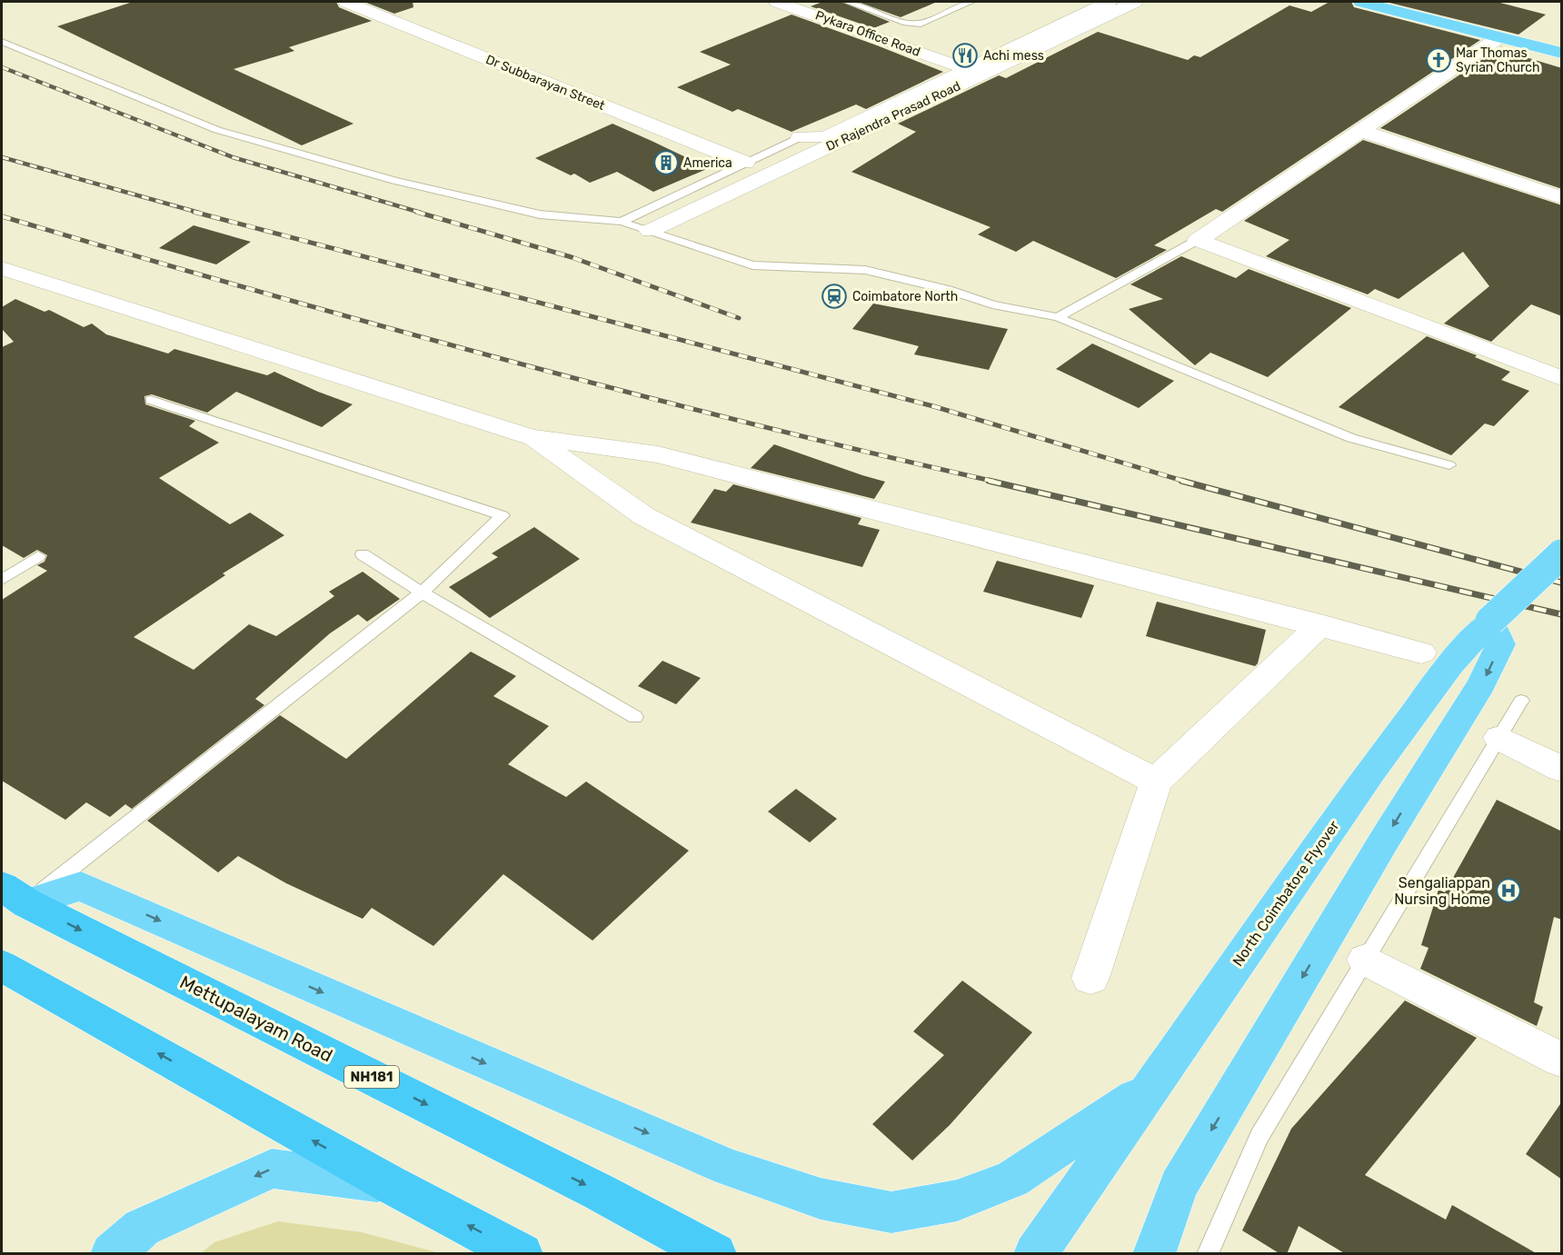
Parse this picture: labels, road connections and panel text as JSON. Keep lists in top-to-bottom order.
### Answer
{
  "streets": {
    "highway": ["Mettupalayam Road", "NH181"],
    "main road": ["North Coimbatore Flyover"],
    "street": ["Pykara Office Road", "Dr Subbarayan Street", "Dr Rajendra Prasad Road"]
  },
  "places": {
    "restaurant": ["Achi mess"],
    "church": ["Mar Thomas Syrian Church"],
    "building": ["America"],
    "station": ["Coimbatore North"],
    "hospital": ["Sengaliappan Nursing Home"]
  }
}
